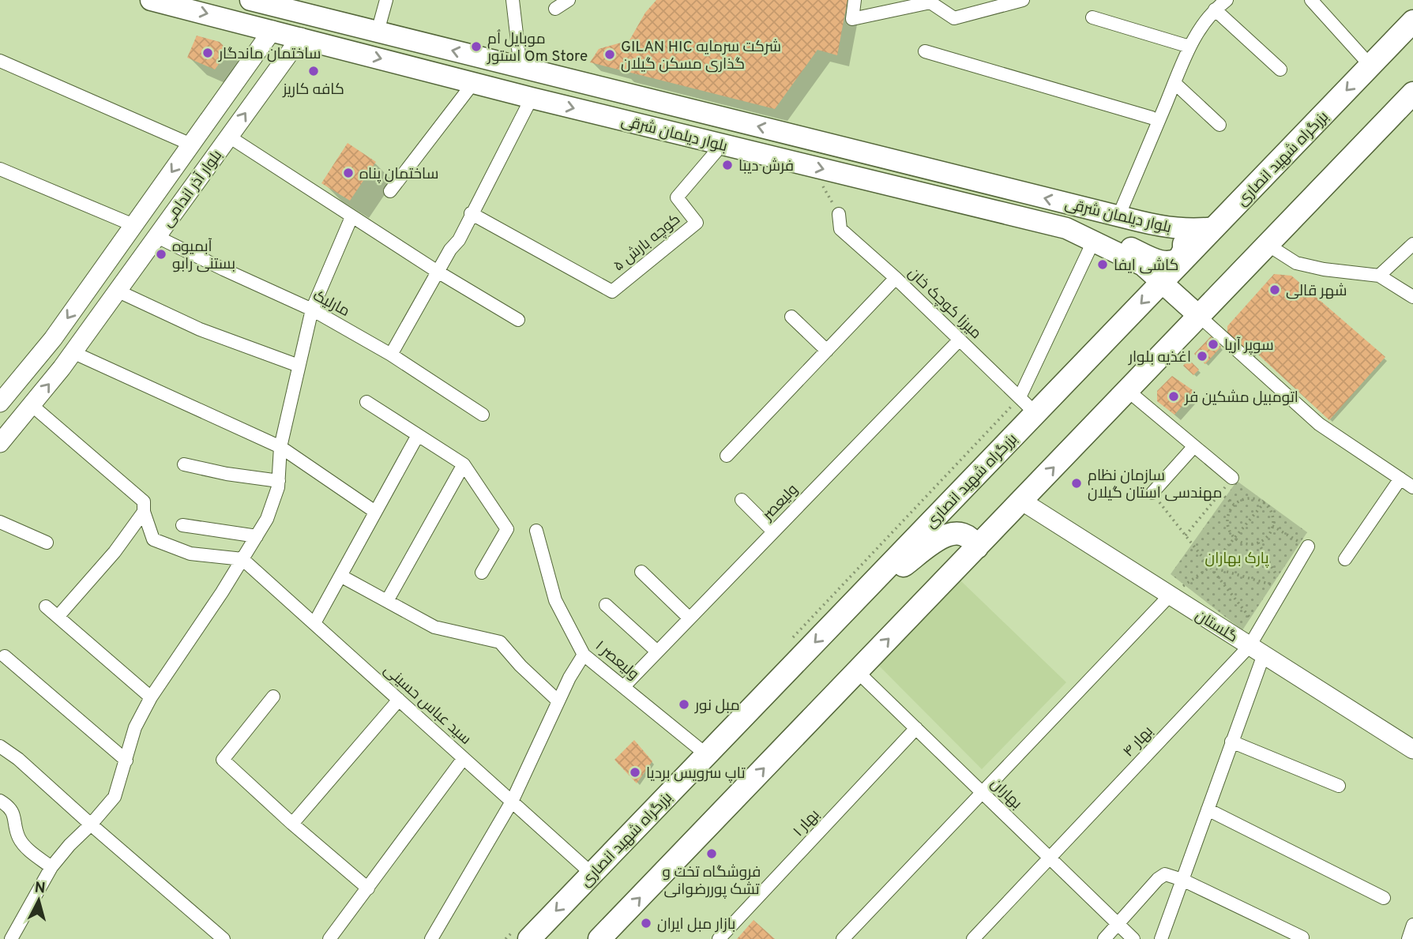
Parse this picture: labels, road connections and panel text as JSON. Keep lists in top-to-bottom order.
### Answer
{
  "streets": {
    "highway": ["بزرگراه شهید انصاری"],
    "main road": ["بلوار دیلمان شرقی", "بلوار آذر اندامی", "گلستان"],
    "street": [
      "کوچه بارش ۵",
      "مارلیک",
      "میرزا کوچک خان",
      "ولیعصر",
      "ولیعصر ۱",
      "سید عباس حسینی",
      "بهار ۴",
      "بهاران",
      "بهار ۱"
    ]
  },
  "crossings": [
    ["بلوار دیلمان شرقی", "بزرگراه شهید انصاری"],
    ["بلوار دیلمان شرقی", "بلوار آذر اندامی"],
    ["بلوار دیلمان شرقی", "کوچه بارش ۵"],
    ["بزرگراه شهید انصاری", "میرزا کوچک خان"],
    ["بزرگراه شهید انصاری", "ولیعصر ۱"],
    ["بزرگراه شهید انصاری", "سید عباس حسینی"],
    ["بلوار آذر اندامی", "مارلیک"],
    ["میرزا کوچک خان", "ولیعصر"],
    ["ولیعصر", "ولیعصر ۱"],
    ["گلستان", "بهار ۴"],
    ["بهار ۴", "بهاران"],
    ["بهاران", "بهار ۱"]
  ],
  "parks": ["پارک بهاران"],
  "places": [
    "موبایل اُم استور Om Store",
    "ساختمان ماندگار",
    "GILAN HIC شرکت سرمایه گذاری مسکن گیلان",
    "کافه کاریز",
    "فرش دیبا",
    "ساختمان پناه",
    "آبمیوه بستنی رابو",
    "کاشی ایفا",
    "شهر قالی",
    "سوپر آریا",
    "اغذیه بلوار",
    "اتومبیل مشکین فر",
    "سازمان نظام مهندسی استان گیلان",
    "مبل نور",
    "تاپ سرویس بردیا",
    "فروشگاه تخت و تشک پوررضوانی",
    "بازار مبل ایران"
  ],
  "north": "top"
}
